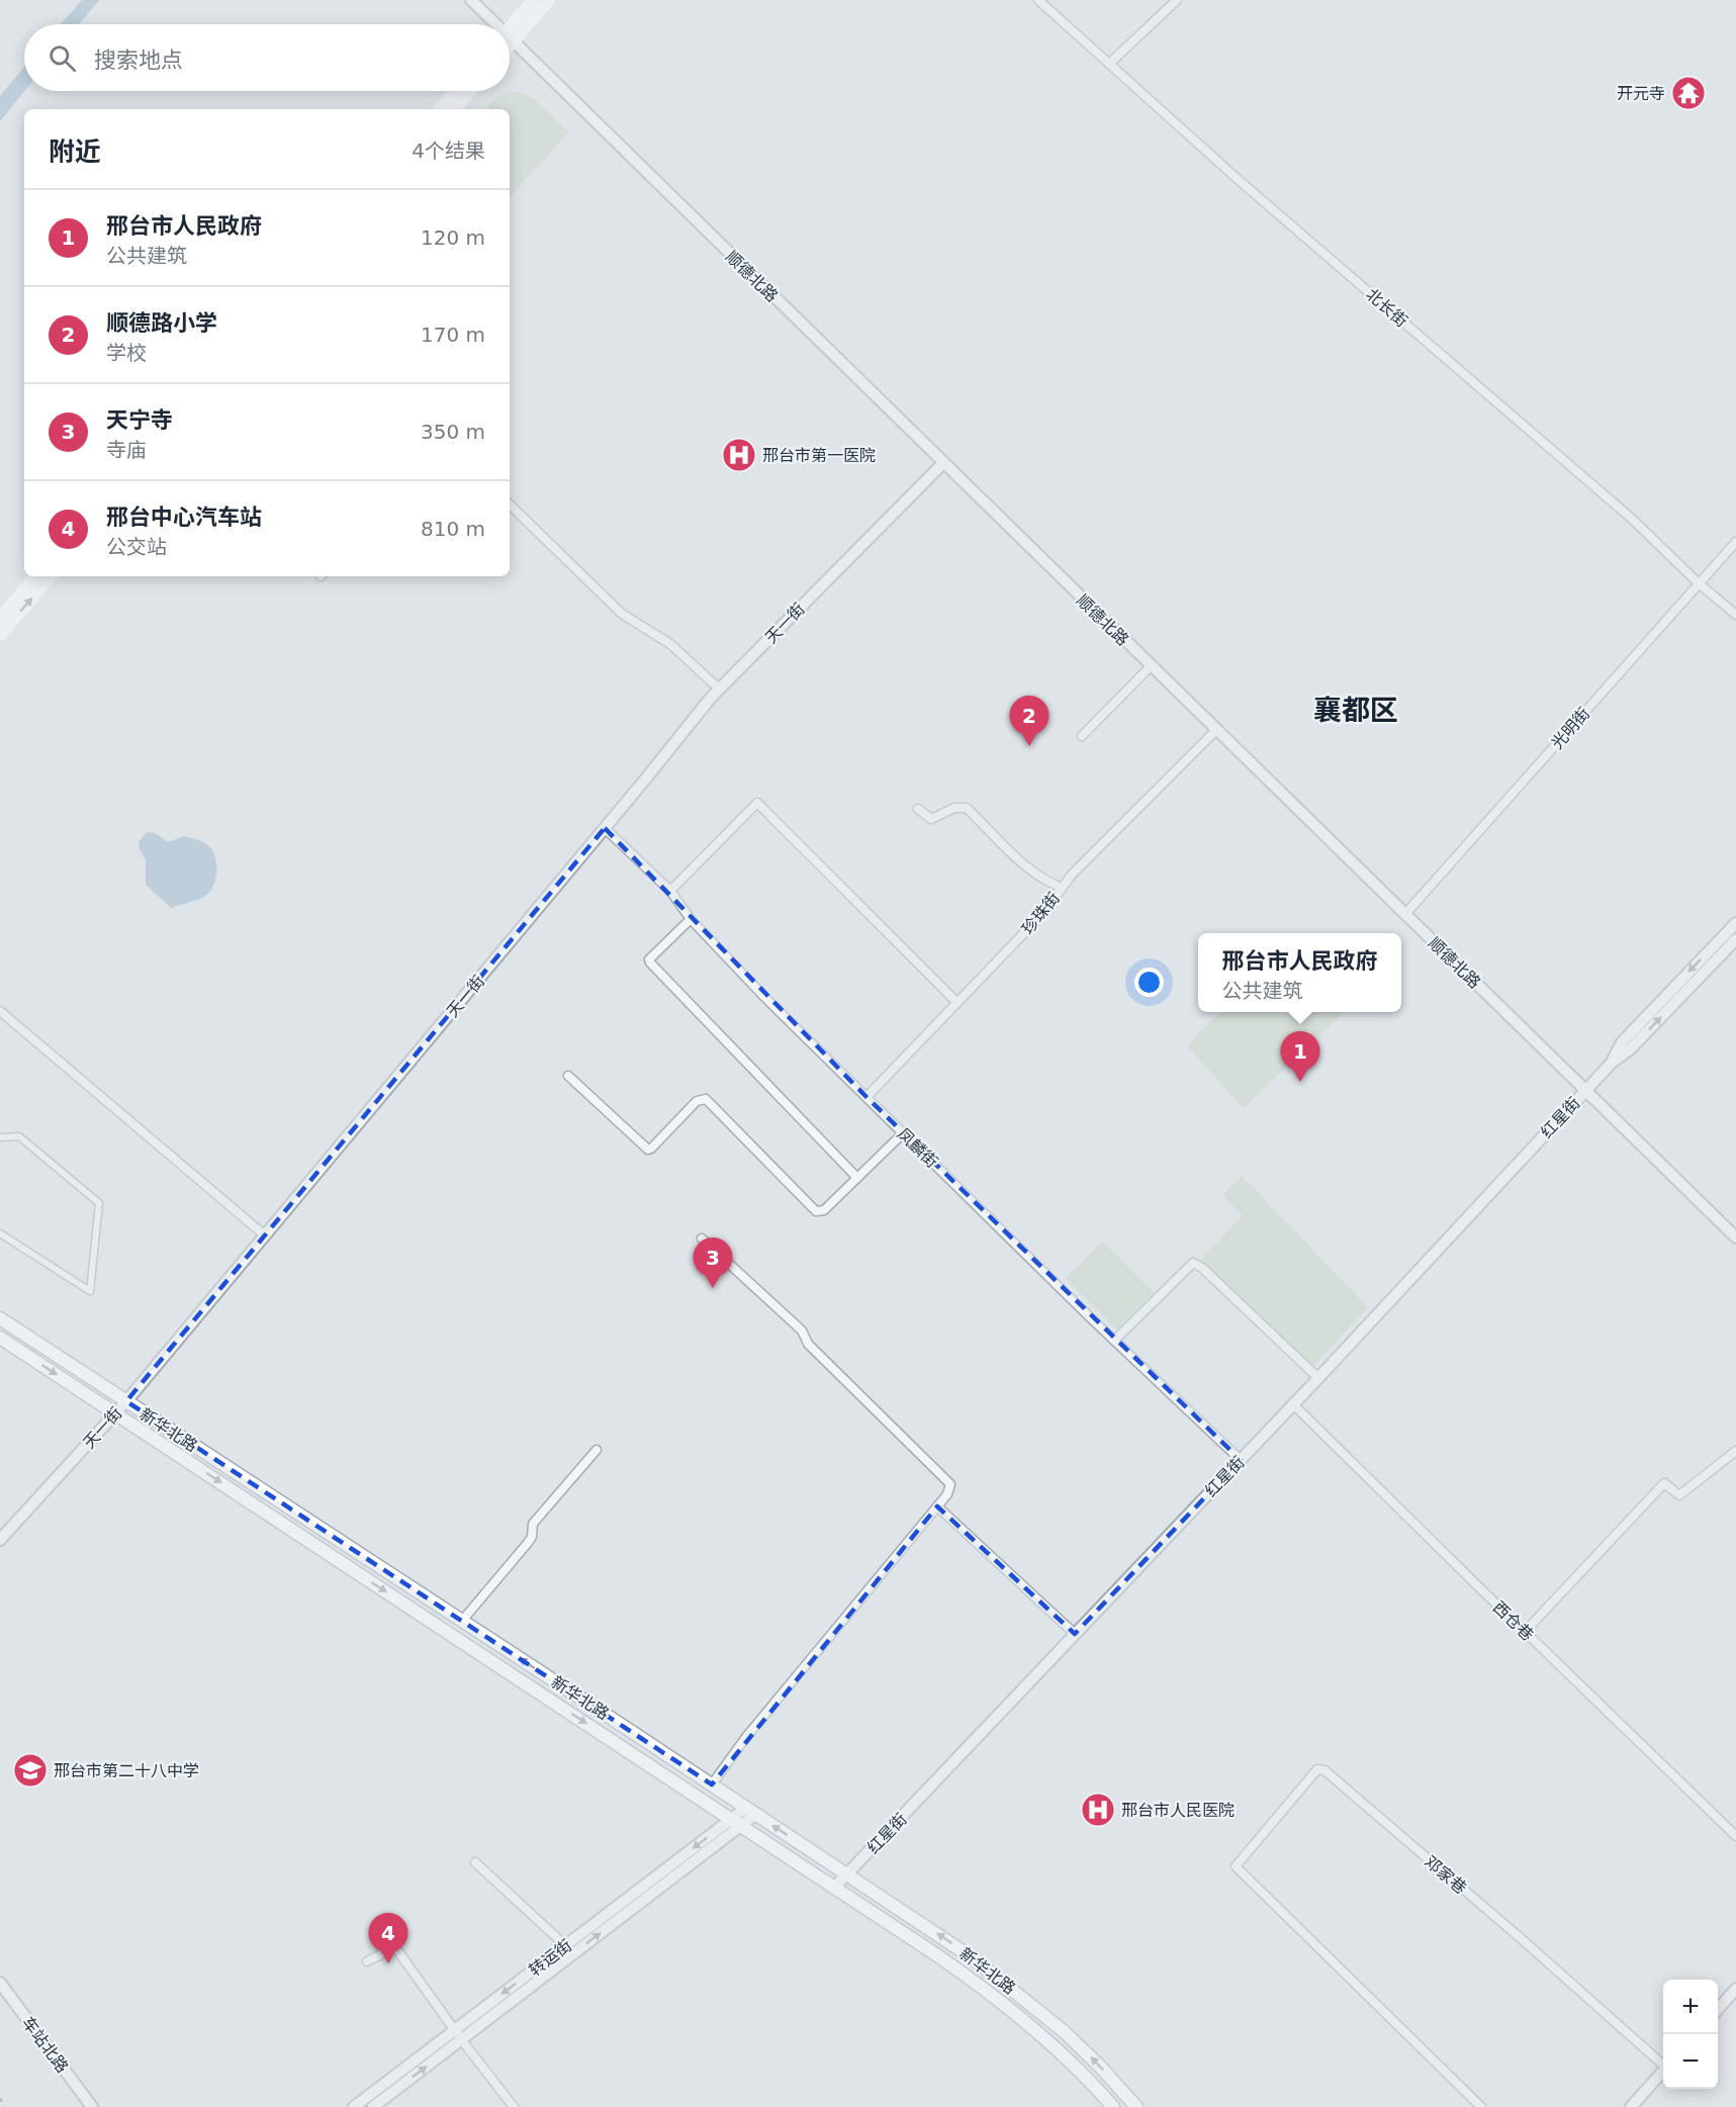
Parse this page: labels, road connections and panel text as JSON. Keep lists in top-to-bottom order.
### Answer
{
  "streets": {
    "main road": ["新华北路"],
    "street": [
      "顺德北路",
      "北长街",
      "天一街",
      "光明街",
      "珍珠街",
      "红星街",
      "凤麟街",
      "西仓巷",
      "邓家巷",
      "转运街",
      "车站北路"
    ]
  },
  "crossings": [
    ["顺德北路", "天一街"],
    ["顺德北路", "光明街"],
    ["顺德北路", "珍珠街"],
    ["顺德北路", "红星街"],
    ["北长街", "光明街"],
    ["天一街", "凤麟街"],
    ["天一街", "新华北路"],
    ["珍珠街", "凤麟街"],
    ["红星街", "凤麟街"],
    ["红星街", "新华北路"],
    ["红星街", "西仓巷"],
    ["新华北路", "转运街"]
  ],
  "districts": ["襄都区"],
  "places": {
    "temple": ["开元寺"],
    "hospital": ["邢台市第一医院", "邢台市人民医院"],
    "school or university": ["邢台市第二十八中学"]
  },
  "page": {
    "search": "搜索地点",
    "heading": ["附近", "4个结果"],
    "list": [
      {
        "mark": "1",
        "name": "邢台市人民政府",
        "note": "公共建筑",
        "value": "120 m"
      },
      {
        "mark": "2",
        "name": "顺德路小学",
        "note": "学校",
        "value": "170 m"
      },
      {
        "mark": "3",
        "name": "天宁寺",
        "note": "寺庙",
        "value": "350 m"
      },
      {
        "mark": "4",
        "name": "邢台中心汽车站",
        "note": "公交站",
        "value": "810 m"
      }
    ],
    "pins": [
      "2",
      "1",
      "3",
      "4"
    ],
    "popup": ["邢台市人民政府", "公共建筑"],
    "map_buttons": ["+", "−"]
  }
}
